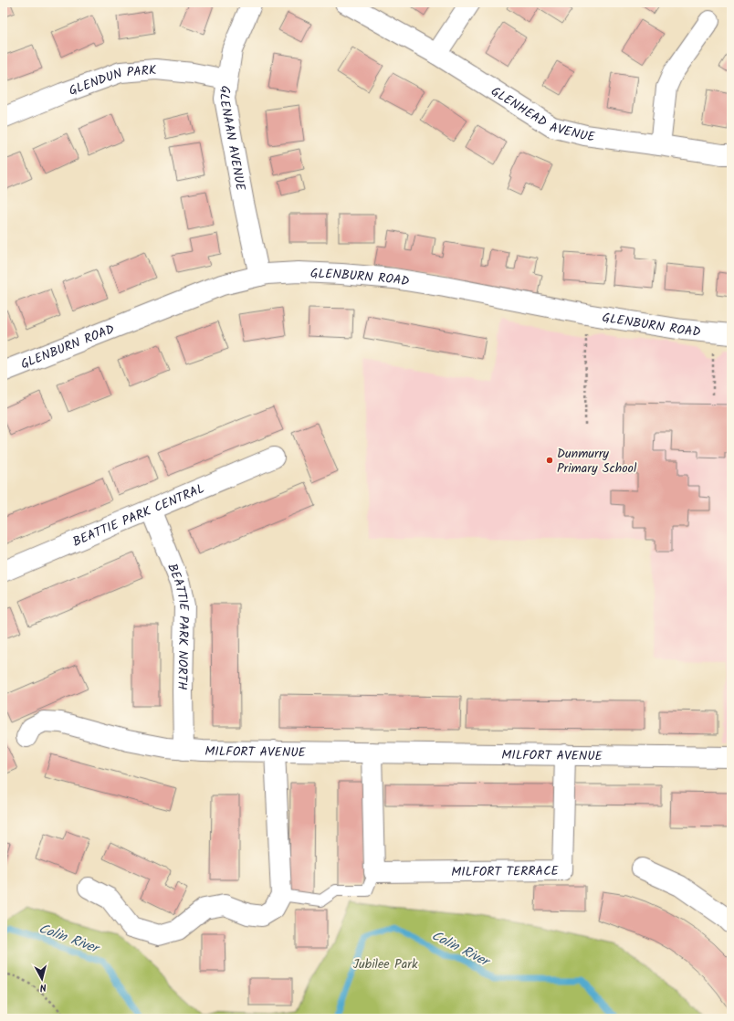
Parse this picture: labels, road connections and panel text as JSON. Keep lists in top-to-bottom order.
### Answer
{
  "streets": {
    "street": [
      "GLENDUN PARK",
      "GLENHEAD AVENUE",
      "GLENAAN AVENUE",
      "GLENBURN ROAD",
      "BEATTIE PARK CENTRAL",
      "BEATTIE PARK NORTH",
      "MILFORT AVENUE",
      "MILFORT TERRACE"
    ]
  },
  "crossings": [
    ["GLENDUN PARK", "GLENAAN AVENUE"],
    ["GLENAAN AVENUE", "GLENBURN ROAD"],
    ["BEATTIE PARK CENTRAL", "BEATTIE PARK NORTH"],
    ["BEATTIE PARK NORTH", "MILFORT AVENUE"],
    ["MILFORT AVENUE", "MILFORT TERRACE"]
  ],
  "water": ["Colin River"],
  "parks": ["Jubilee Park"],
  "places": ["Dunmurry Primary School"],
  "north": "bottom"
}
